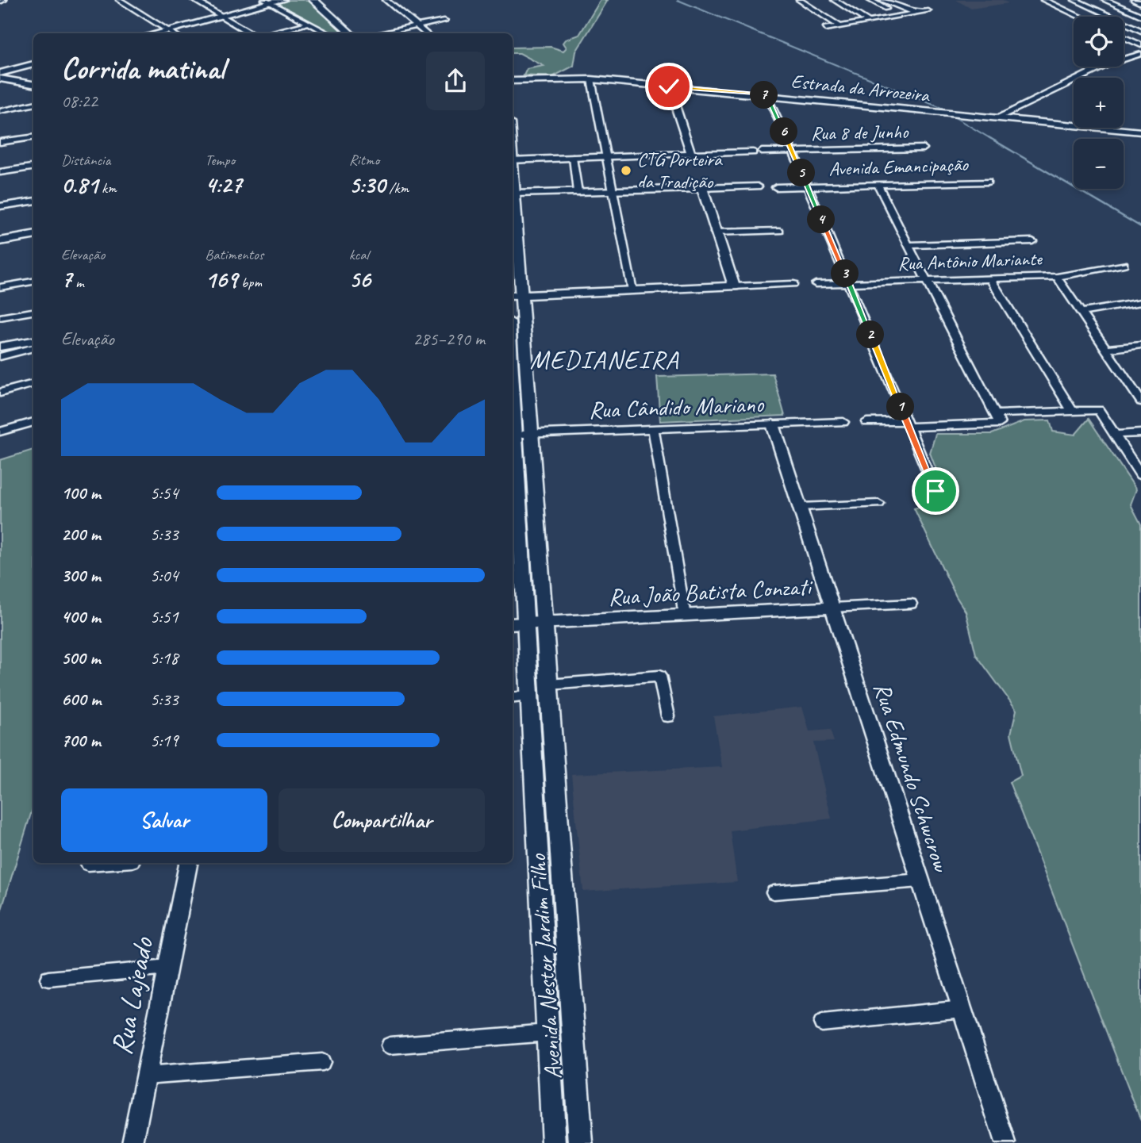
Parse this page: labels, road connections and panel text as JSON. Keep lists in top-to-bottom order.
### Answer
{
  "streets": {
    "main road": ["Estrada da Arrozeira", "Avenida Nestor Jardim Filho"],
    "street": [
      "Rua 8 de Junho",
      "Avenida Emancipação",
      "Rua Antônio Mariante",
      "Rua Cândido Mariano",
      "Rua João Batista Conzati",
      "Rua Edmundo Schwcrow",
      "Rua Lajeado"
    ]
  },
  "crossings": [
    ["Rua Cândido Mariano", "Rua Edmundo Schwcrow"],
    ["Rua Cândido Mariano", "Avenida Nestor Jardim Filho"],
    ["Rua João Batista Conzati", "Rua Edmundo Schwcrow"],
    ["Rua João Batista Conzati", "Avenida Nestor Jardim Filho"]
  ],
  "districts": ["MEDIANEIRA"],
  "places": ["CTG Porteira da Tradição"],
  "page": {
    "map_buttons": ["+", "−"],
    "heading": ["Corrida matinal", "08:22"],
    "pins": [
      "7",
      "6",
      "5",
      "4",
      "3",
      "2",
      "1"
    ],
    "stats": [
      ["Distância", "0.81 km"],
      ["Tempo", "4:27"],
      ["Ritmo", "5:30 /km"],
      ["Elevação", "7 m"],
      ["Batimentos", "169 bpm"],
      ["kcal", "56"]
    ],
    "chart": ["Elevação", "285–290 m"],
    "list": [
      {
        "name": "100 m",
        "note": "5:54"
      },
      {
        "name": "200 m",
        "note": "5:33"
      },
      {
        "name": "300 m",
        "note": "5:04"
      },
      {
        "name": "400 m",
        "note": "5:51"
      },
      {
        "name": "500 m",
        "note": "5:18"
      },
      {
        "name": "600 m",
        "note": "5:33"
      },
      {
        "name": "700 m",
        "note": "5:19"
      }
    ],
    "buttons": ["Salvar", "Compartilhar"]
  }
}
